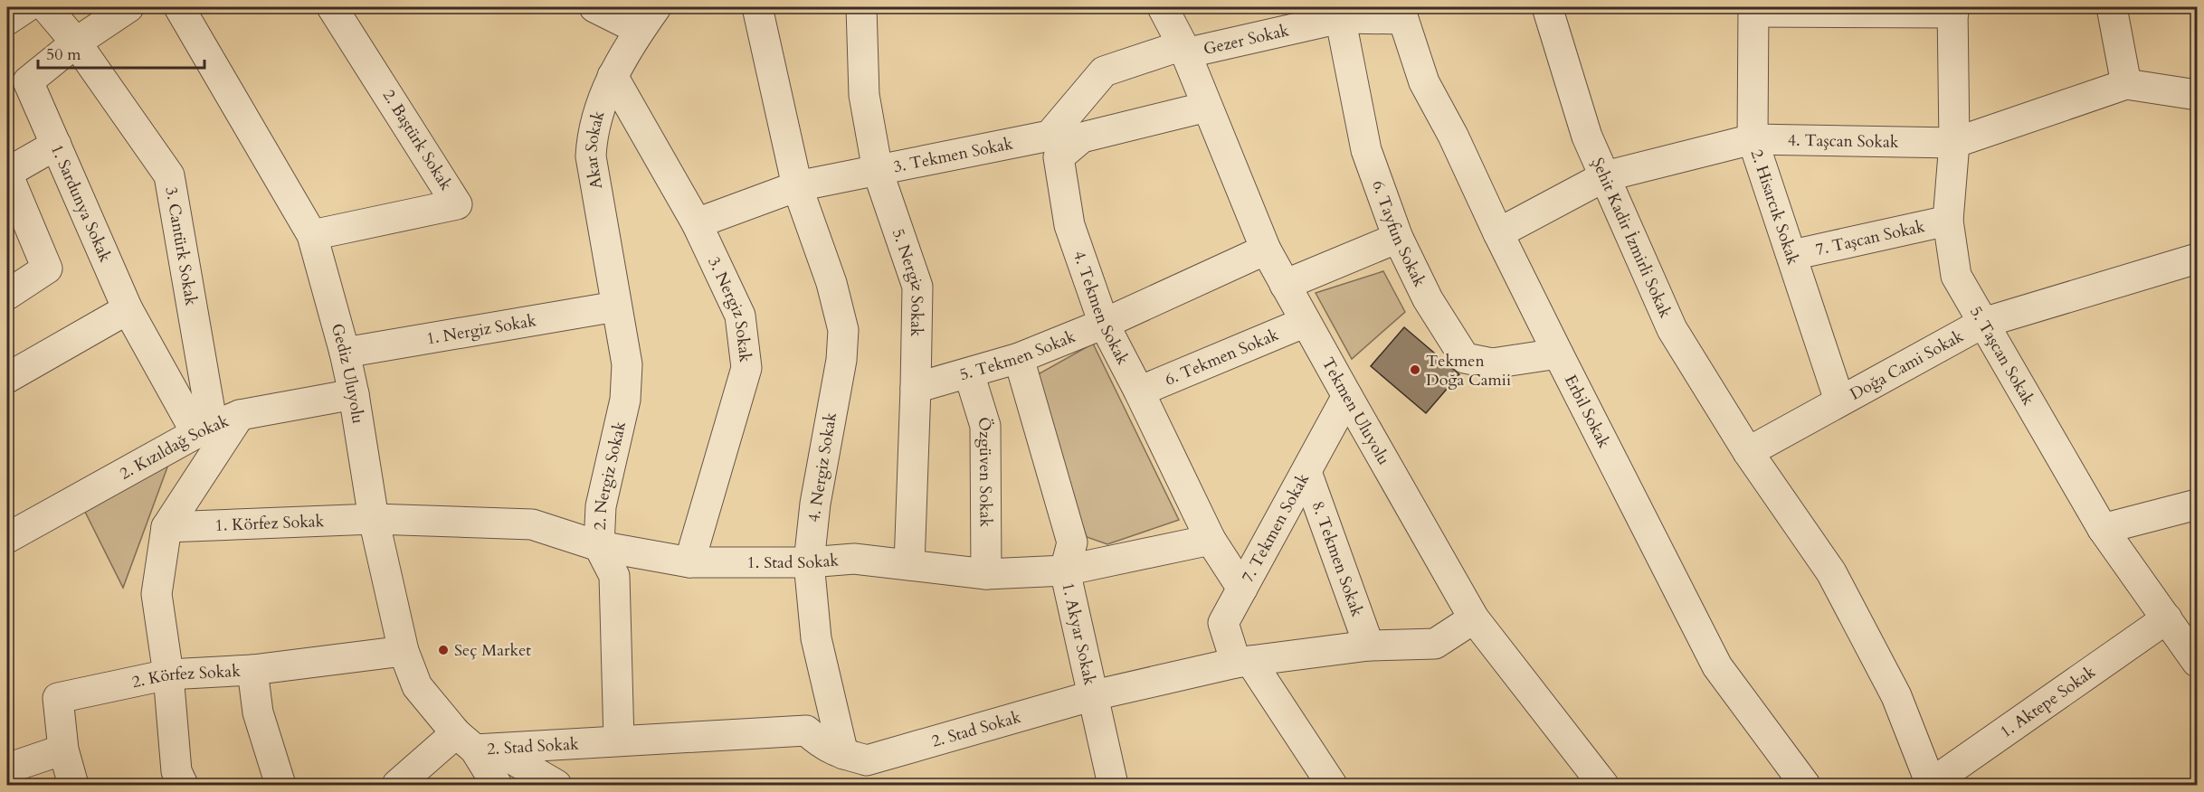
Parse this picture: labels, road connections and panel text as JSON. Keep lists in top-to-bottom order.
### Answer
{
  "streets": {
    "street": [
      "Gezer Sokak",
      "2. Baştürk Sokak",
      "4. Taşcan Sokak",
      "Akar Sokak",
      "3. Tekmen Sokak",
      "1. Sardunya Sokak",
      "2. Hisarcık Sokak",
      "6. Tayfun Sokak",
      "Şehit Kadir İzmirli Sokak",
      "7. Taşcan Sokak",
      "3. Cantürk Sokak",
      "5. Nergiz Sokak",
      "4. Tekmen Sokak",
      "3. Nergiz Sokak",
      "1. Nergiz Sokak",
      "5. Tekmen Sokak",
      "5. Taşcan Sokak",
      "6. Tekmen Sokak",
      "Doğa Cami Sokak",
      "Gediz Uluyolu",
      "Tekmen Uluyolu",
      "Erbil Sokak",
      "2. Kızıldağ Sokak",
      "4. Nergiz Sokak",
      "Özgüven Sokak",
      "2. Nergiz Sokak",
      "1. Körfez Sokak",
      "7. Tekmen Sokak",
      "8. Tekmen Sokak",
      "1. Stad Sokak",
      "1. Akyar Sokak",
      "2. Körfez Sokak",
      "1. Aktepe Sokak",
      "2. Stad Sokak"
    ]
  },
  "crossings": [
    ["Gezer Sokak", "3. Tekmen Sokak"],
    ["Gezer Sokak", "6. Tayfun Sokak"],
    ["Gezer Sokak", "Tekmen Uluyolu"],
    ["Gezer Sokak", "Erbil Sokak"],
    ["2. Baştürk Sokak", "Gediz Uluyolu"],
    ["4. Taşcan Sokak", "2. Hisarcık Sokak"],
    ["4. Taşcan Sokak", "Şehit Kadir İzmirli Sokak"],
    ["4. Taşcan Sokak", "5. Taşcan Sokak"],
    ["4. Taşcan Sokak", "Erbil Sokak"],
    ["Akar Sokak", "3. Nergiz Sokak"],
    ["Akar Sokak", "1. Nergiz Sokak"],
    ["Akar Sokak", "2. Nergiz Sokak"],
    ["3. Tekmen Sokak", "5. Nergiz Sokak"],
    ["3. Tekmen Sokak", "3. Nergiz Sokak"],
    ["3. Tekmen Sokak", "Tekmen Uluyolu"],
    ["3. Tekmen Sokak", "4. Nergiz Sokak"],
    ["1. Sardunya Sokak", "3. Cantürk Sokak"],
    ["1. Sardunya Sokak", "2. Kızıldağ Sokak"],
    ["2. Hisarcık Sokak", "7. Taşcan Sokak"],
    ["2. Hisarcık Sokak", "Doğa Cami Sokak"],
    ["6. Tayfun Sokak", "Erbil Sokak"],
    ["Şehit Kadir İzmirli Sokak", "Doğa Cami Sokak"],
    ["Şehit Kadir İzmirli Sokak", "1. Aktepe Sokak"],
    ["7. Taşcan Sokak", "5. Taşcan Sokak"],
    ["3. Cantürk Sokak", "2. Kızıldağ Sokak"],
    ["5. Nergiz Sokak", "5. Tekmen Sokak"],
    ["5. Nergiz Sokak", "1. Stad Sokak"],
    ["4. Tekmen Sokak", "5. Tekmen Sokak"],
    ["4. Tekmen Sokak", "6. Tekmen Sokak"],
    ["4. Tekmen Sokak", "Tekmen Uluyolu"],
    ["4. Tekmen Sokak", "7. Tekmen Sokak"],
    ["4. Tekmen Sokak", "1. Stad Sokak"],
    ["3. Nergiz Sokak", "1. Stad Sokak"],
    ["1. Nergiz Sokak", "Gediz Uluyolu"],
    ["1. Nergiz Sokak", "2. Nergiz Sokak"],
    ["5. Tekmen Sokak", "Tekmen Uluyolu"],
    ["5. Tekmen Sokak", "Özgüven Sokak"],
    ["5. Tekmen Sokak", "1. Akyar Sokak"],
    ["5. Taşcan Sokak", "Doğa Cami Sokak"],
    ["5. Taşcan Sokak", "1. Aktepe Sokak"],
    ["6. Tekmen Sokak", "Tekmen Uluyolu"],
    ["Gediz Uluyolu", "2. Kızıldağ Sokak"],
    ["Gediz Uluyolu", "1. Körfez Sokak"],
    ["Gediz Uluyolu", "1. Stad Sokak"],
    ["Gediz Uluyolu", "2. Körfez Sokak"],
    ["Gediz Uluyolu", "2. Stad Sokak"],
    ["Tekmen Uluyolu", "7. Tekmen Sokak"],
    ["Tekmen Uluyolu", "2. Stad Sokak"],
    ["4. Nergiz Sokak", "1. Stad Sokak"],
    ["4. Nergiz Sokak", "2. Stad Sokak"],
    ["Özgüven Sokak", "1. Stad Sokak"],
    ["2. Nergiz Sokak", "1. Stad Sokak"],
    ["2. Nergiz Sokak", "2. Stad Sokak"],
    ["1. Körfez Sokak", "1. Stad Sokak"],
    ["7. Tekmen Sokak", "8. Tekmen Sokak"],
    ["7. Tekmen Sokak", "2. Stad Sokak"],
    ["8. Tekmen Sokak", "2. Stad Sokak"],
    ["1. Stad Sokak", "1. Akyar Sokak"],
    ["1. Akyar Sokak", "2. Stad Sokak"]
  ],
  "places": ["Tekmen Doğa Camii", "Seç Market"],
  "scale_bar": "50 m"
}
